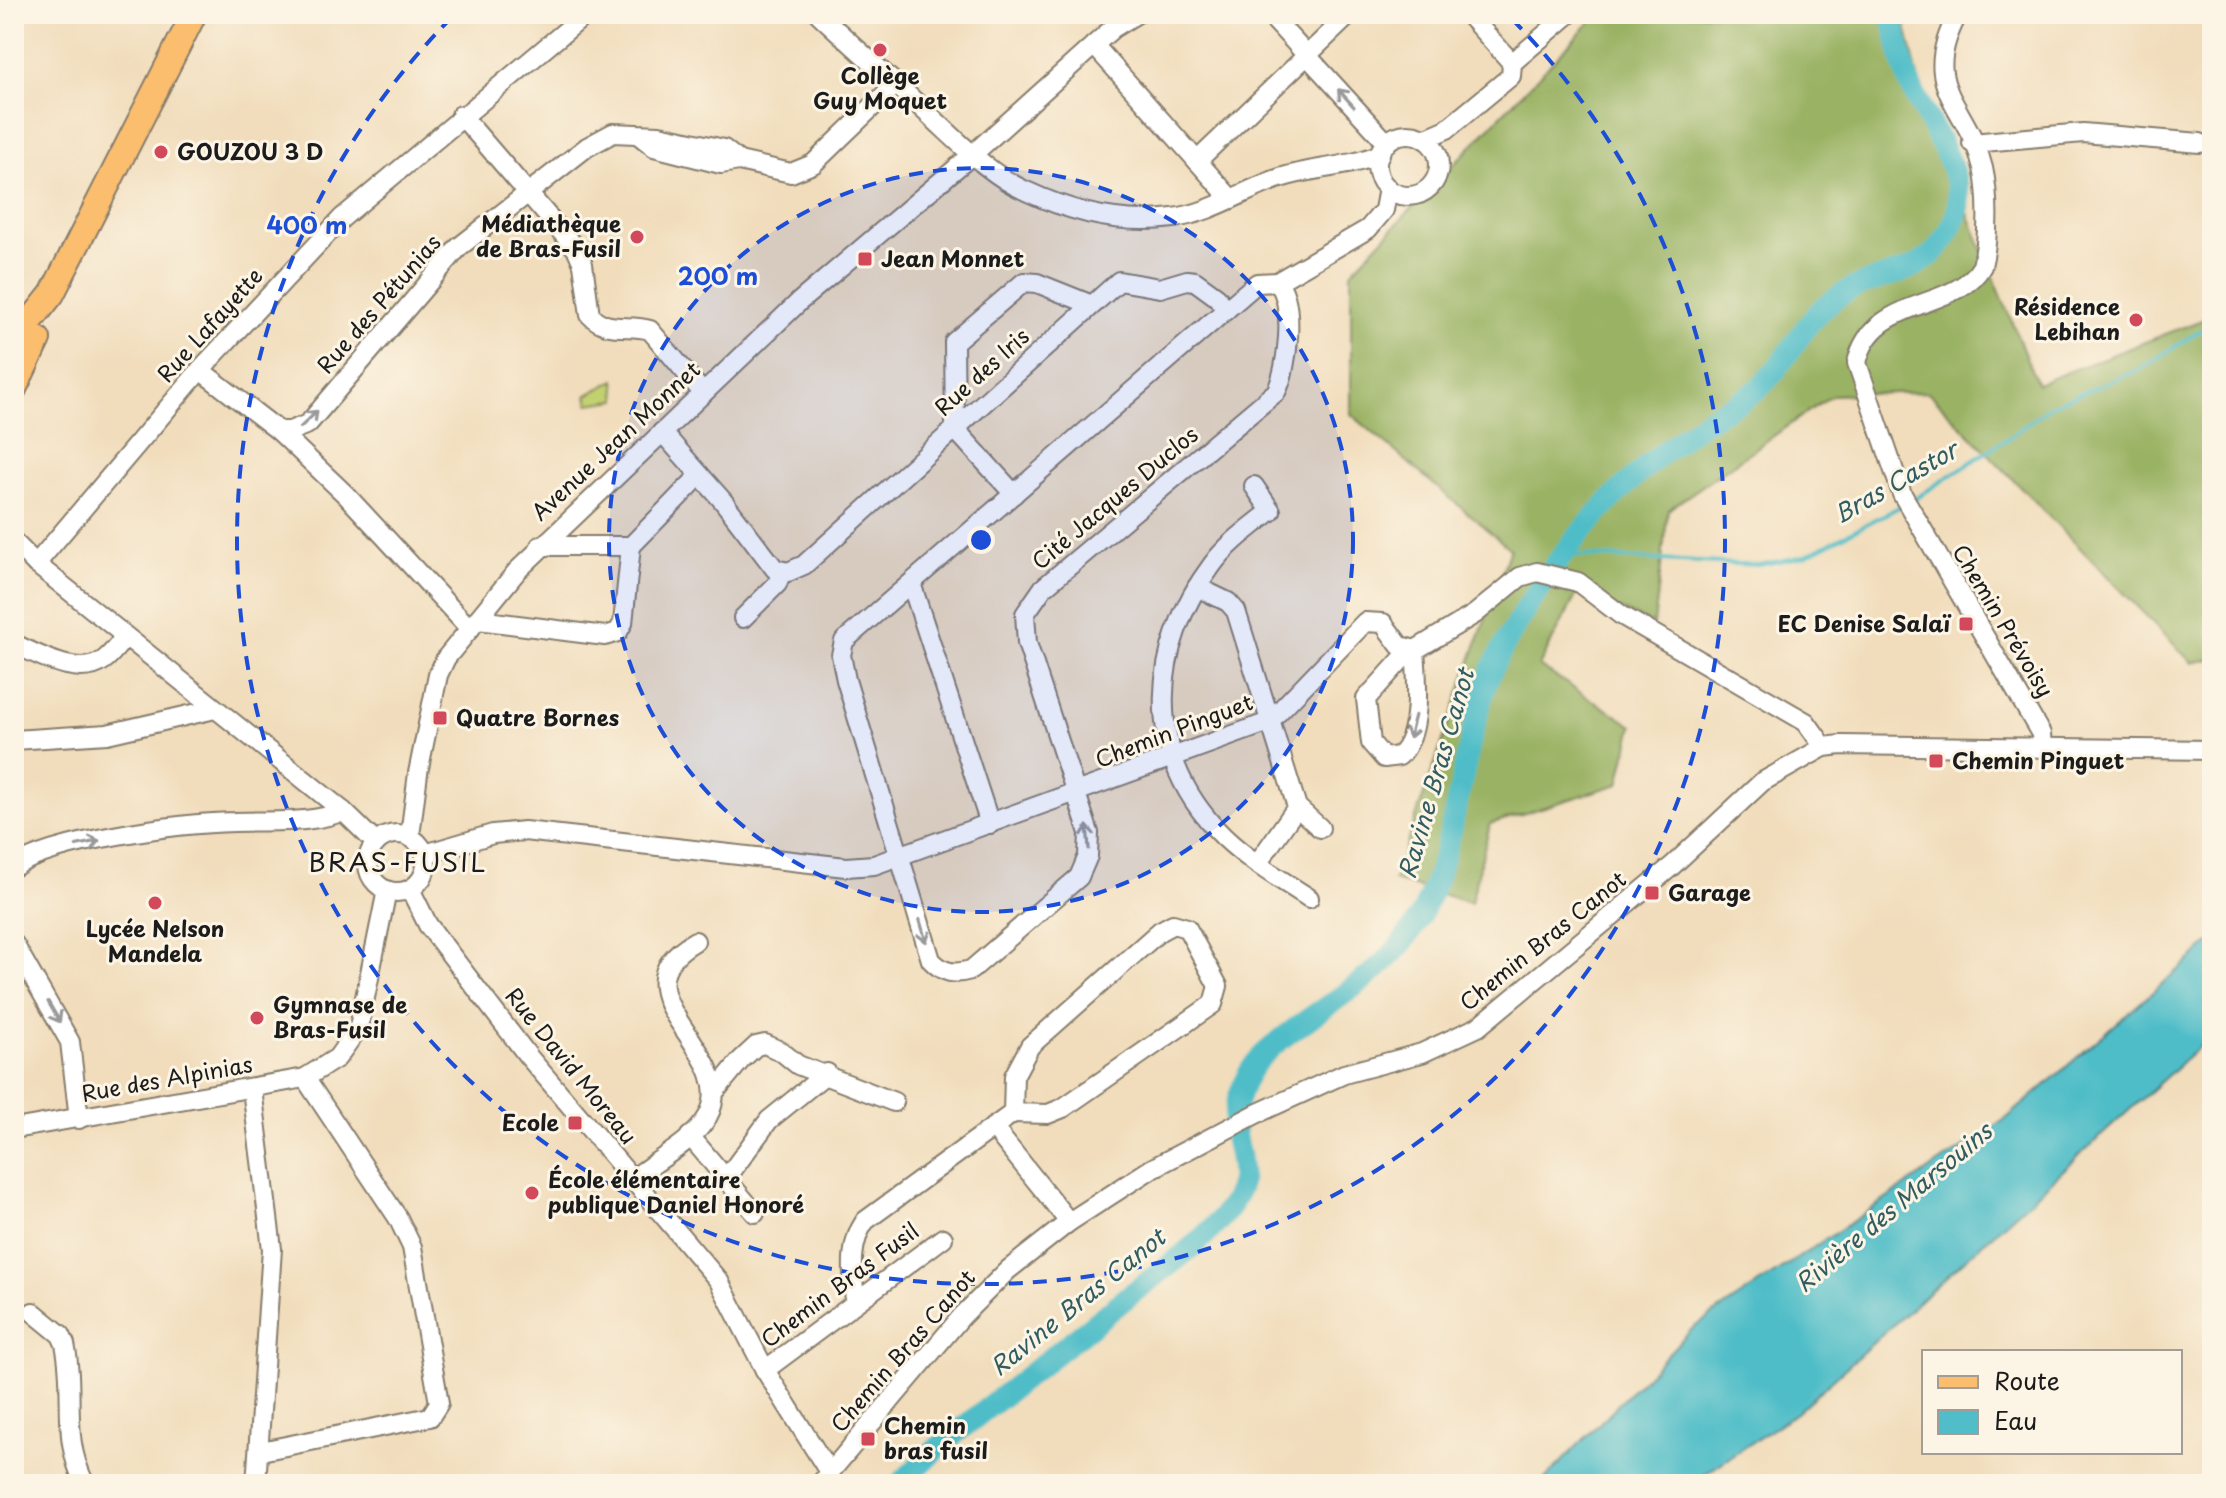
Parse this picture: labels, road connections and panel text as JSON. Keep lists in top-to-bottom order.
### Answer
{
  "streets": {
    "street": [
      "Rue des Pétunias",
      "Rue Lafayette",
      "Rue des Iris",
      "Avenue Jean Monnet",
      "Cité Jacques Duclos",
      "Chemin Prévoisy",
      "Chemin Pinguet",
      "Chemin Bras Canot",
      "Rue David Moreau",
      "Rue des Alpinias",
      "Chemin Bras Fusil"
    ]
  },
  "crossings": [
    ["Rue des Iris", "Cité Jacques Duclos"],
    ["Avenue Jean Monnet", "Chemin Pinguet"],
    ["Avenue Jean Monnet", "Rue David Moreau"],
    ["Avenue Jean Monnet", "Rue des Alpinias"],
    ["Cité Jacques Duclos", "Chemin Pinguet"],
    ["Chemin Prévoisy", "Chemin Bras Canot"],
    ["Chemin Pinguet", "Rue David Moreau"],
    ["Chemin Pinguet", "Rue des Alpinias"],
    ["Chemin Bras Canot", "Rue David Moreau"],
    ["Rue David Moreau", "Rue des Alpinias"],
    ["Rue David Moreau", "Chemin Bras Fusil"]
  ],
  "one_way": ["Rue des Pétunias"],
  "districts": ["BRAS-FUSIL"],
  "water": ["Bras Castor", "Ravine Bras Canot", "Rivière des Marsouins"],
  "places": {
    "other": [
      "Collège Guy Moquet",
      "GOUZOU 3 D",
      "Médiathèque de Bras-Fusil",
      "Résidence Lebihan",
      "Lycée Nelson Mandela",
      "Gymnase de Bras-Fusil",
      "École élémentaire publique Daniel Honoré"
    ],
    "transit": [
      "Jean Monnet",
      "EC Denise Salaï",
      "Quatre Bornes",
      "Chemin Pinguet",
      "Garage",
      "Ecole",
      "Chemin bras fusil"
    ]
  },
  "legend": ["Route", "Eau"],
  "rings": ["400 m", "200 m"]
}
